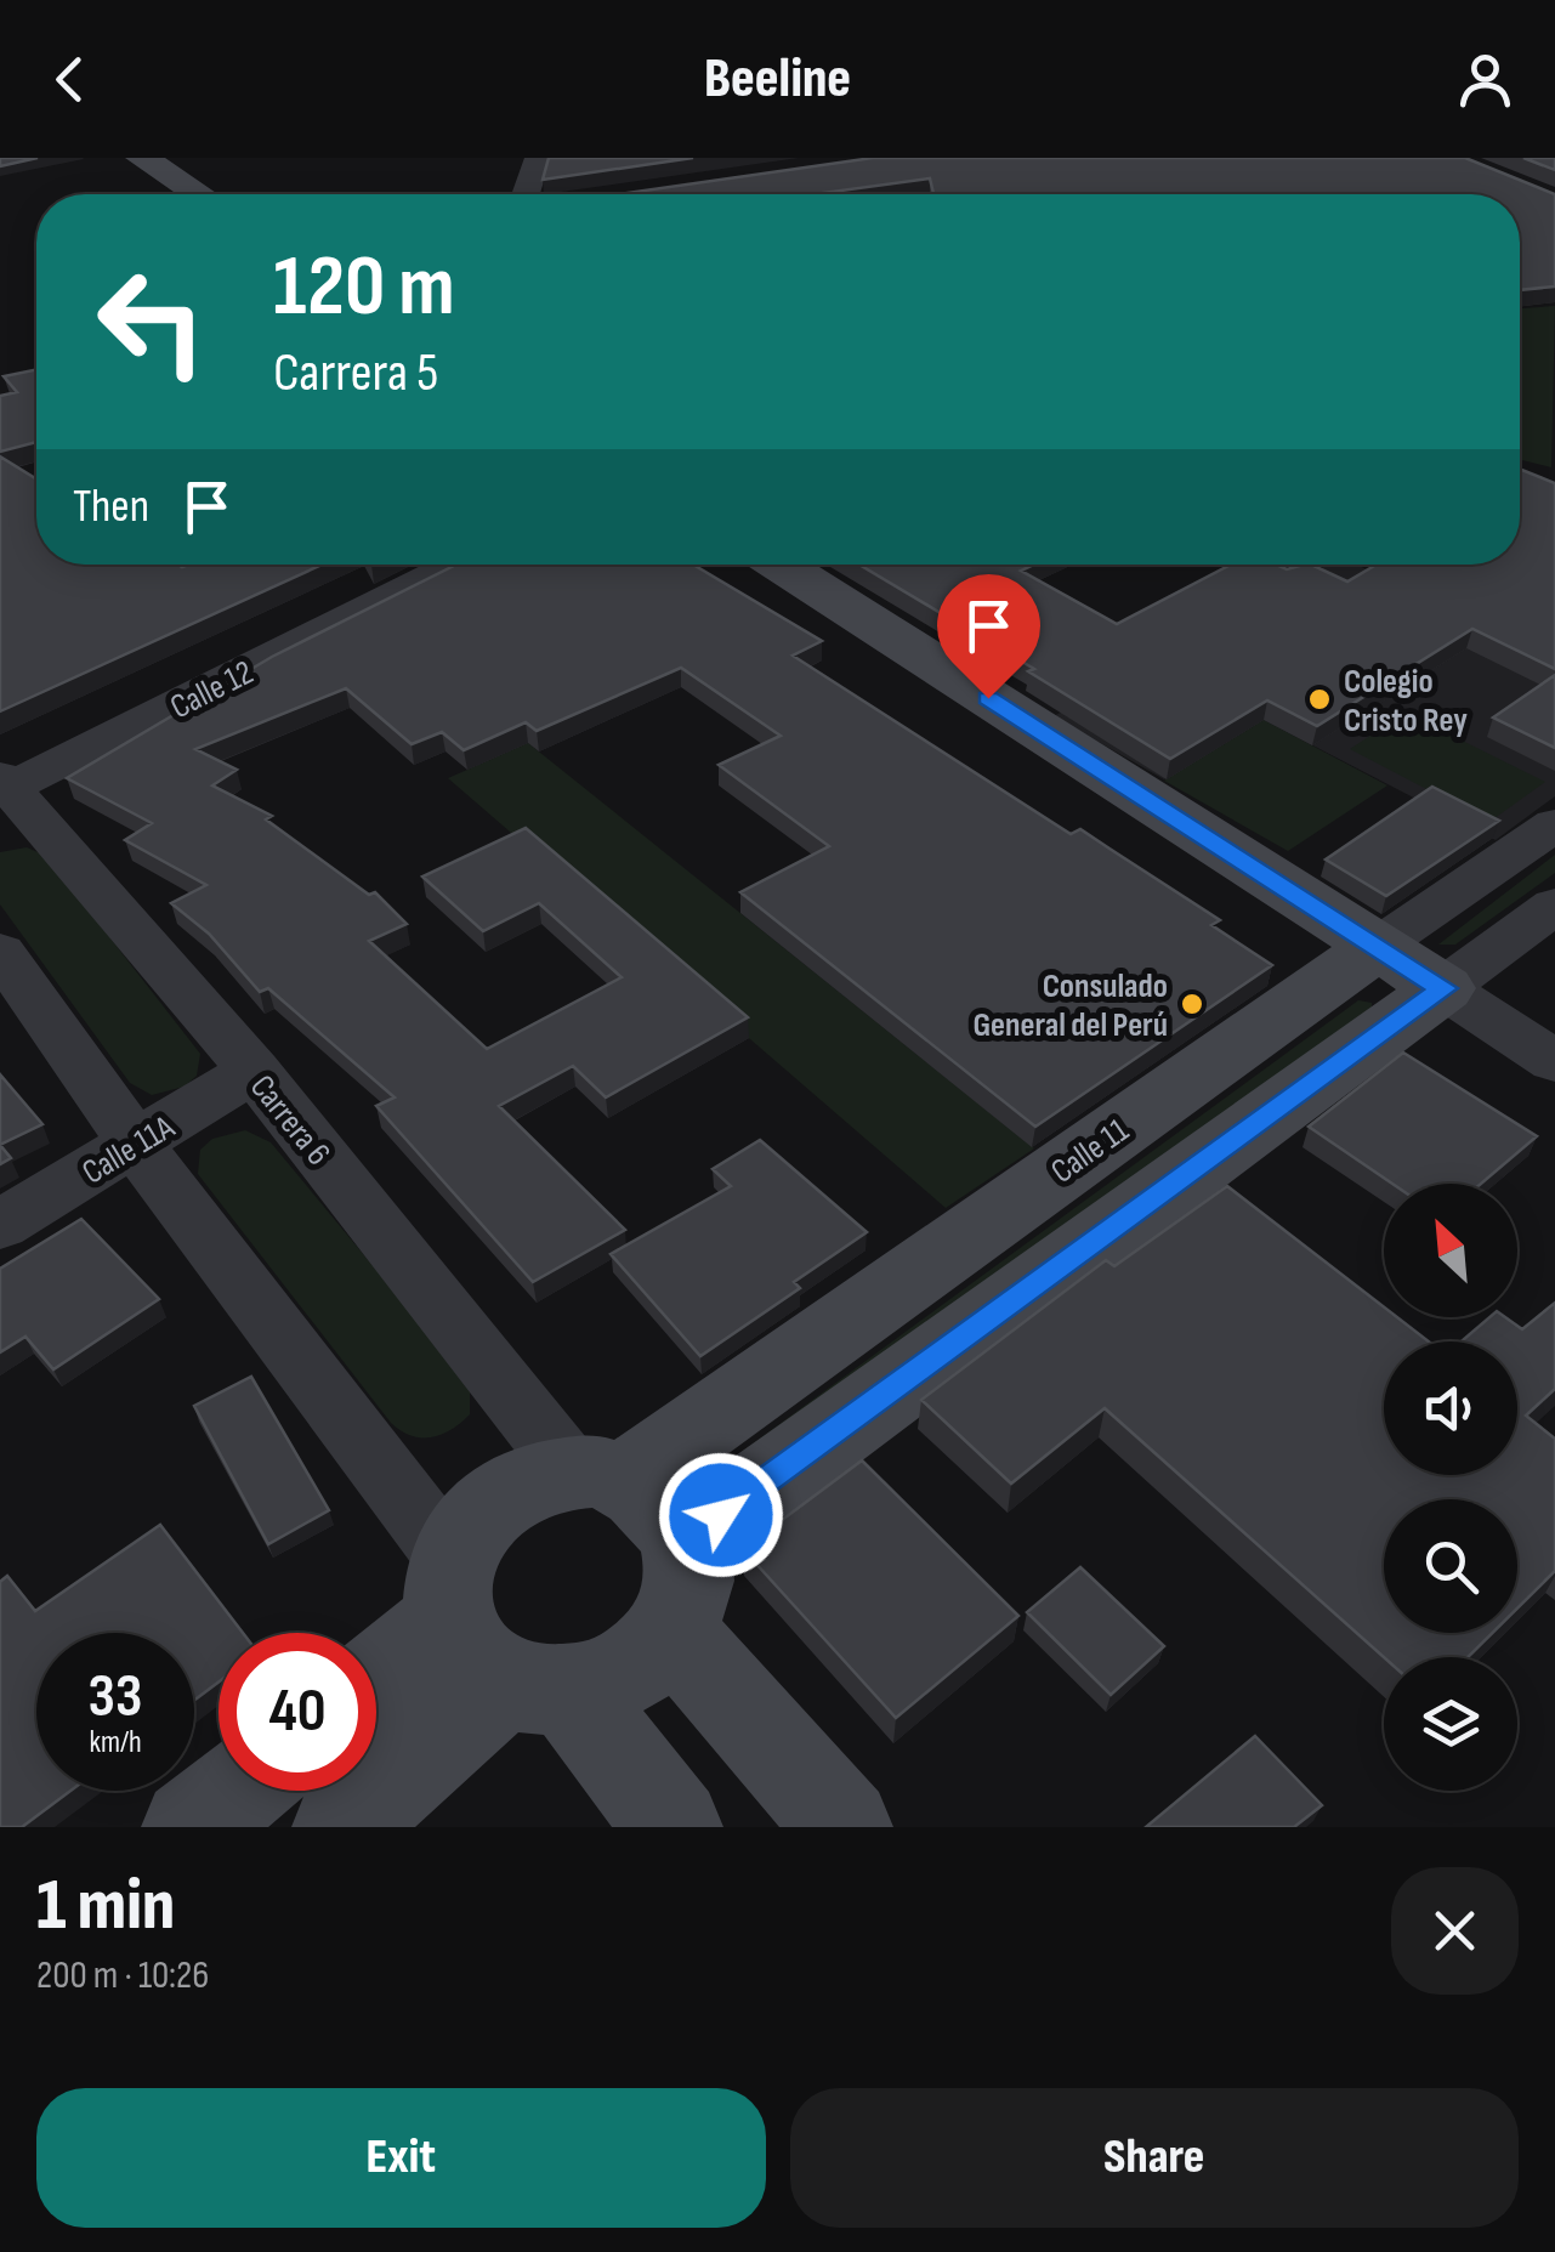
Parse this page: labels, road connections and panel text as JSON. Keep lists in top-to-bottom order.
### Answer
{
  "streets": {
    "street": [
      "Calle 12",
      "Carrera 6",
      "Calle 11A",
      "Calle 11"
    ]
  },
  "crossings": [
    ["Calle 12", "Carrera 6"],
    ["Carrera 6", "Calle 11A"],
    ["Carrera 6", "Calle 11"]
  ],
  "places": ["Colegio Cristo Rey", "Consulado General del Perú"],
  "north": "top left",
  "page": {
    "header": "Beeline",
    "turn": ["120 m", "Carrera 5"],
    "then": "Then",
    "speed": "33 km/h",
    "limit": "40",
    "heading": ["1 min", "200 m · 10:26"],
    "buttons": ["Exit", "Share"]
  }
}
